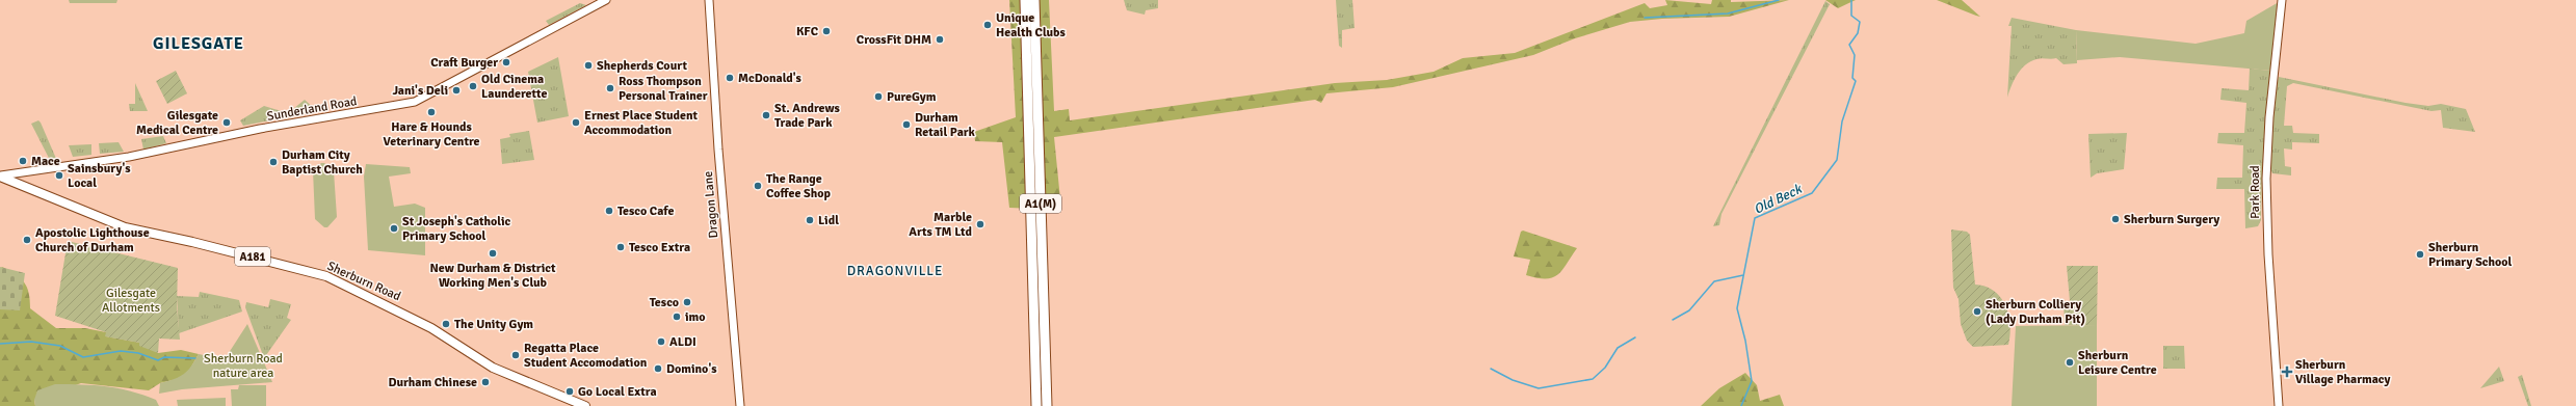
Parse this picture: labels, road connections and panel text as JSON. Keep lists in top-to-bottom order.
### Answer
{
  "streets": {
    "highway": ["A1(M)"],
    "main road": ["A181", "Sherburn Road"],
    "street": ["Sunderland Road", "Park Road", "Dragon Lane"]
  },
  "crossings": [
    ["Sunderland Road", "Sherburn Road"]
  ],
  "districts": ["GILESGATE", "DRAGONVILLE"],
  "water": ["Old Beck"],
  "parks": ["Gilesgate Allotments", "Sherburn Road nature area"],
  "places": {
    "other": [
      "Unique Health Clubs",
      "KFC",
      "CrossFit DHM",
      "Craft Burger",
      "Shepherds Court",
      "McDonald's",
      "Old Cinema Launderette",
      "Ross Thompson Personal Trainer",
      "Jani's Deli",
      "PureGym",
      "Hare & Hounds Veterinary Centre",
      "St. Andrews Trade Park",
      "Gilesgate Medical Centre",
      "Ernest Place Student Accommodation",
      "Durham Retail Park",
      "Mace",
      "Durham City Baptist Church",
      "Sainsbury's Local",
      "The Range Coffee Shop",
      "Tesco Cafe",
      "Sherburn Surgery",
      "Lidl",
      "Marble Arts TM Ltd",
      "St Joseph's Catholic Primary School",
      "Apostolic Lighthouse Church of Durham",
      "Tesco Extra",
      "New Durham & District Working Men's Club",
      "Sherburn Primary School",
      "Tesco",
      "Sherburn Colliery (Lady Durham Pit)",
      "imo",
      "The Unity Gym",
      "ALDI",
      "Regatta Place Student Accomodation",
      "Sherburn Leisure Centre",
      "Domino's",
      "Durham Chinese",
      "Go Local Extra"
    ],
    "health": ["Sherburn Village Pharmacy"]
  }
}
